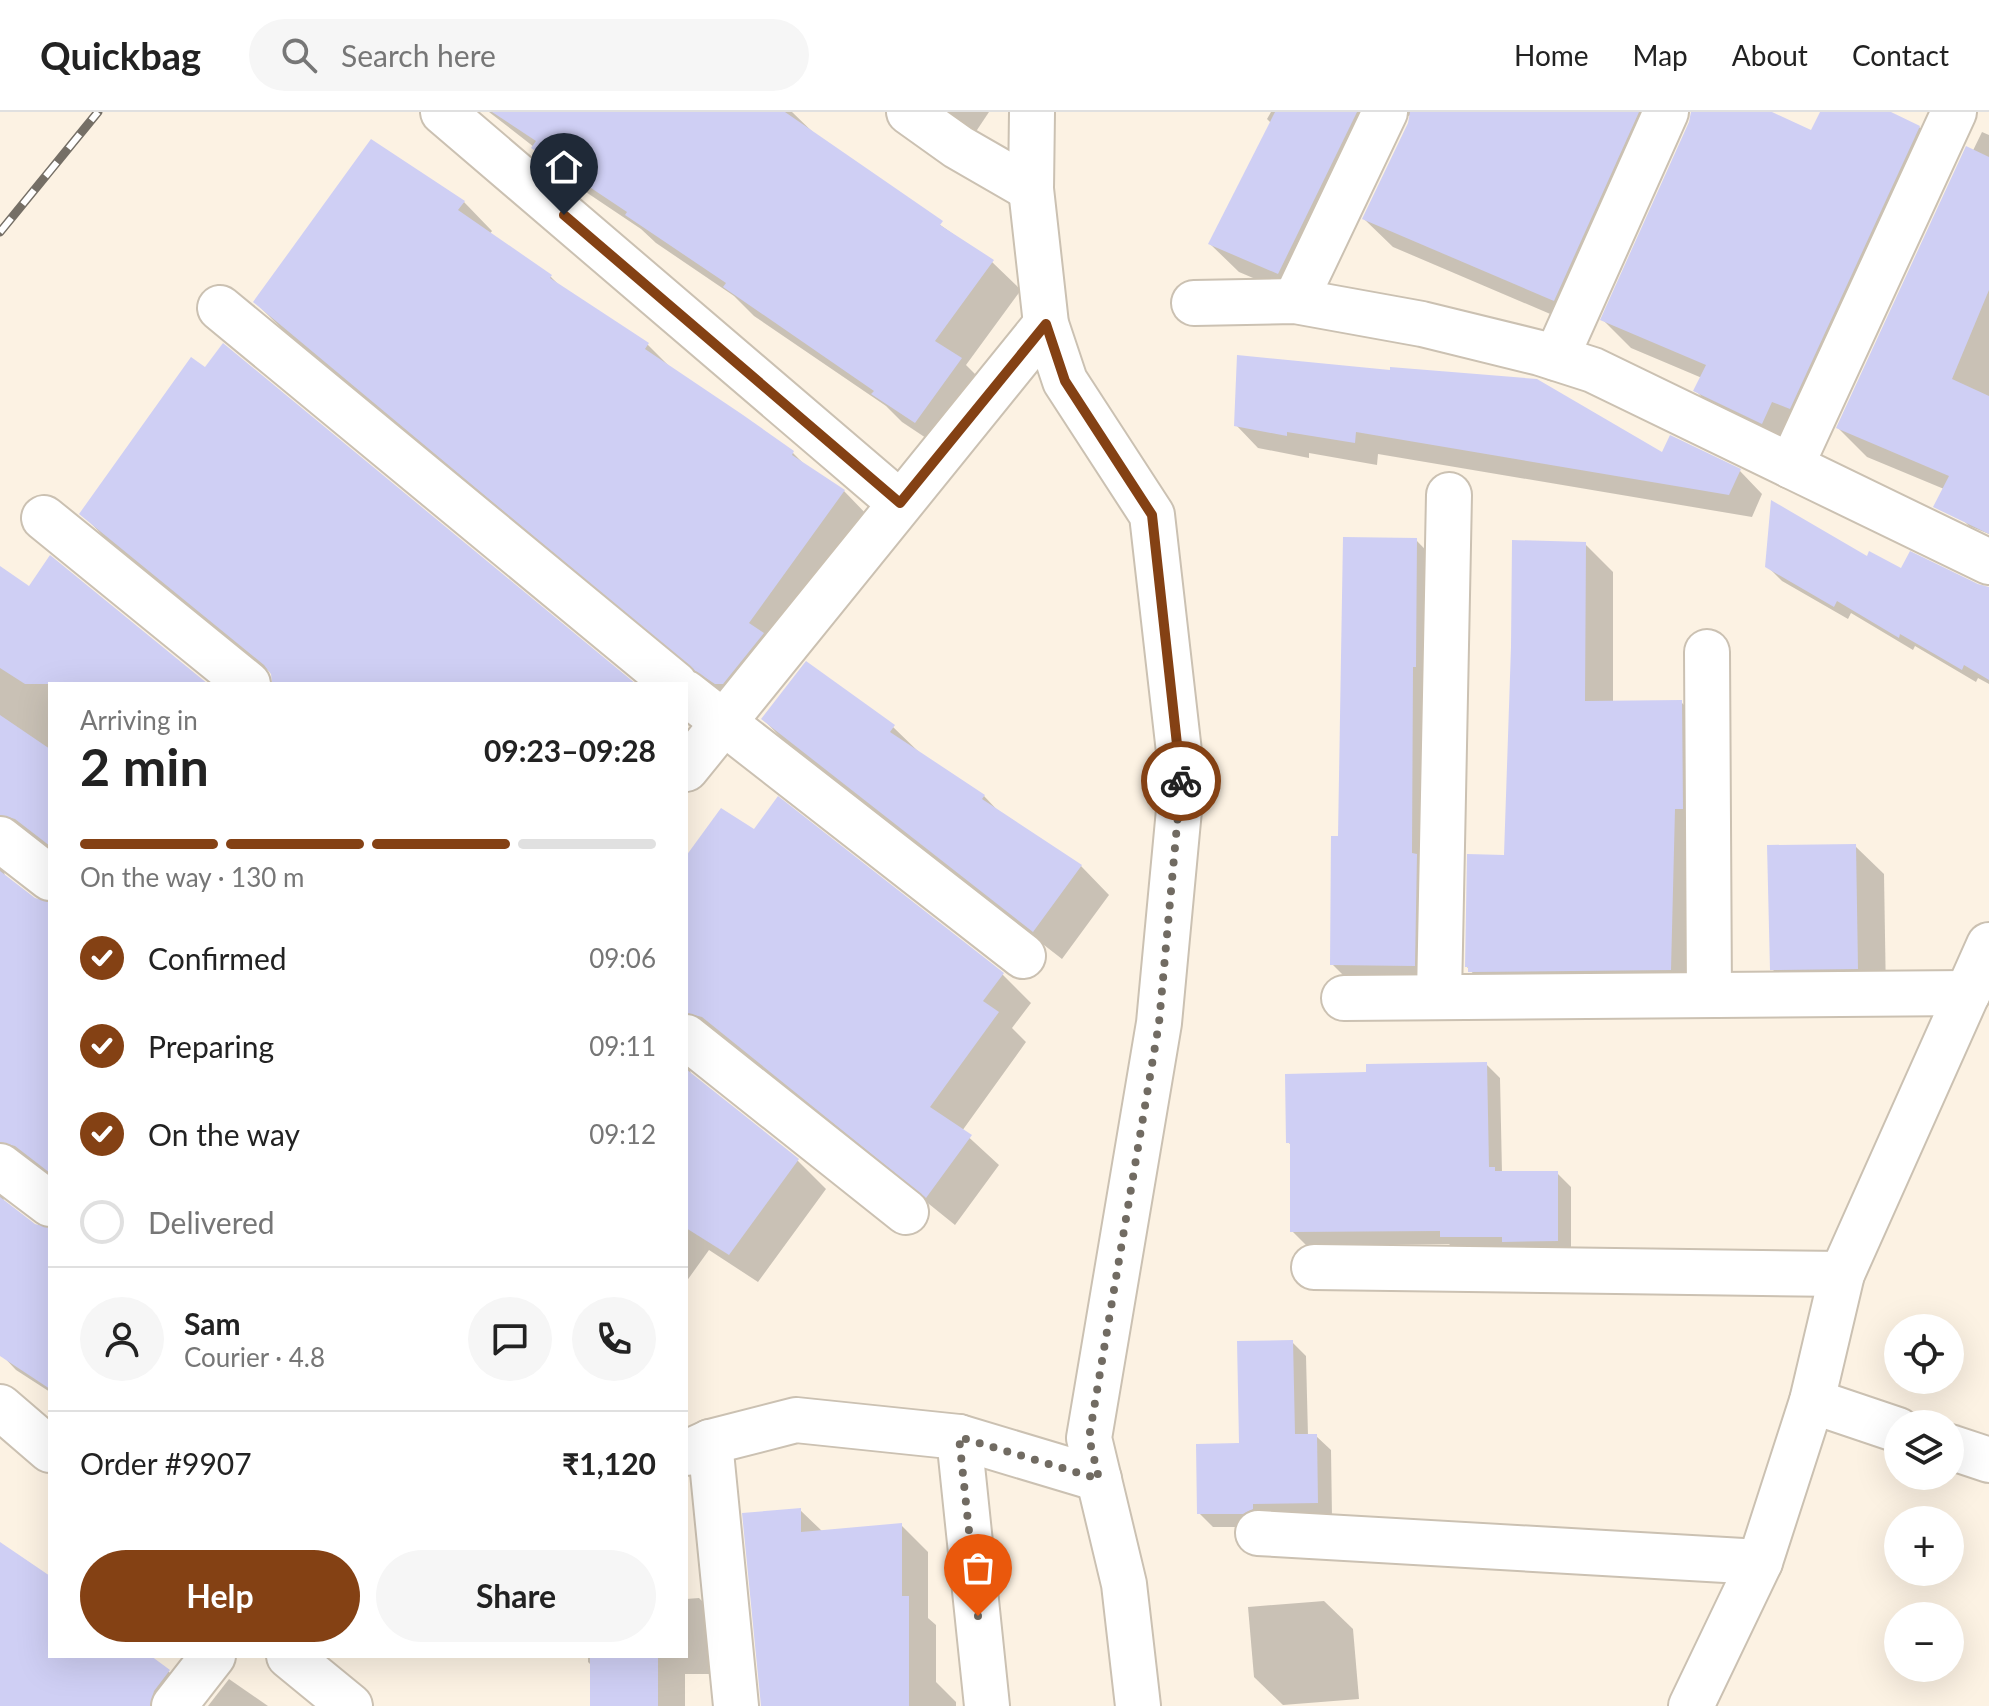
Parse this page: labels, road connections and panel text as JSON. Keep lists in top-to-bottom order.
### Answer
{
  "page": {
    "header": "Quickbag",
    "search": "Search here",
    "nav": [
      "Home",
      "Map",
      "About",
      "Contact"
    ],
    "heading": ["2 min", "Arriving in", "09:23–09:28"],
    "panel": [
      "Sam",
      "Courier · 4.8",
      "Order #9907",
      "₹1,120"
    ],
    "bar": "On the way · 130 m",
    "list": [
      ["Confirmed", "09:06"],
      ["Preparing", "09:11"],
      ["On the way", "09:12"],
      "Delivered"
    ],
    "map_buttons": ["+", "−"],
    "buttons": ["Help", "Share"]
  }
}
